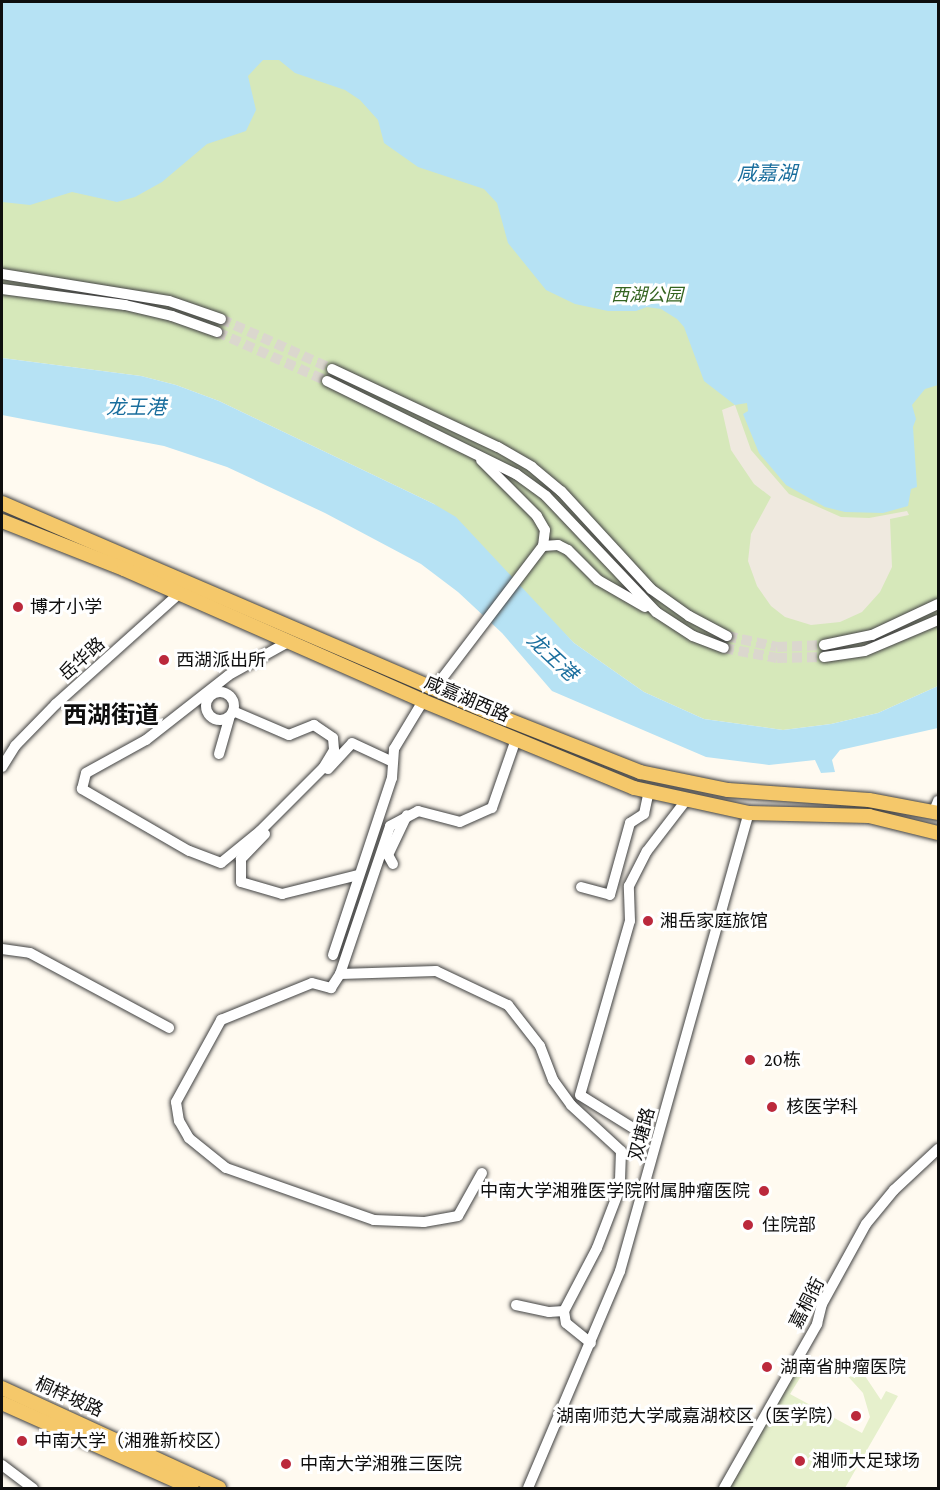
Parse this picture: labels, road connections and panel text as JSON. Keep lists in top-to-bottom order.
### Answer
{
  "streets": {
    "main road": ["咸嘉湖西路", "桐梓坡路"],
    "street": ["岳华路", "双塘路", "嘉桐街"]
  },
  "crossings": [
    ["岳华路", "咸嘉湖西路"],
    ["咸嘉湖西路", "双塘路"]
  ],
  "districts": ["西湖街道"],
  "water": ["咸嘉湖", "龙王港"],
  "parks": ["西湖公园"],
  "places": [
    "博才小学",
    "西湖派出所",
    "湘岳家庭旅馆",
    "20栋",
    "核医学科",
    "中南大学湘雅医学院附属肿瘤医院",
    "住院部",
    "湖南省肿瘤医院",
    "湖南师范大学咸嘉湖校区（医学院）",
    "中南大学（湘雅新校区）",
    "湘师大足球场",
    "中南大学湘雅三医院"
  ]
}
